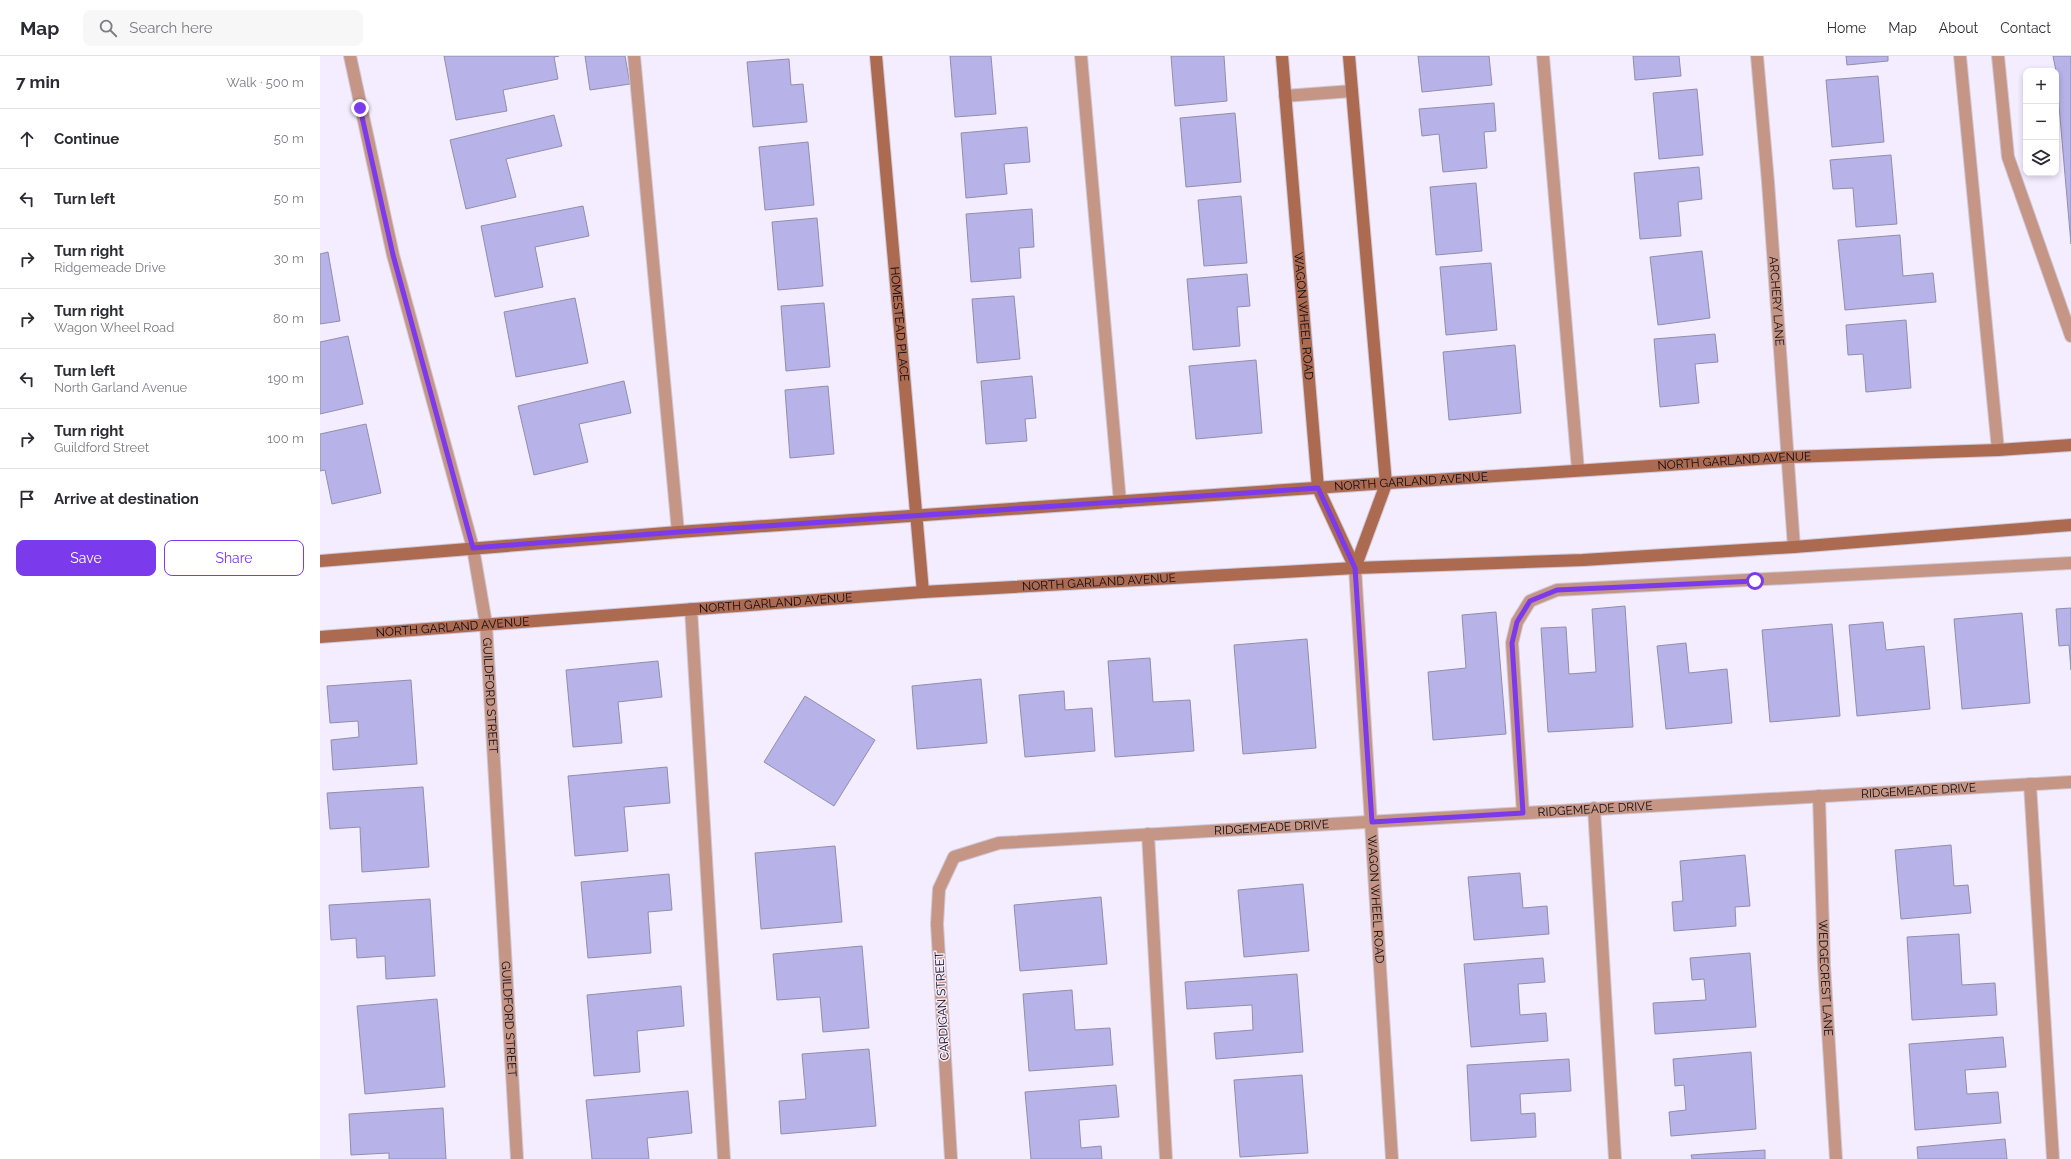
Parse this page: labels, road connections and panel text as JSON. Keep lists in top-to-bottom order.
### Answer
{
  "streets": {
    "main road": ["WAGON WHEEL ROAD", "HOMESTEAD PLACE", "NORTH GARLAND AVENUE"],
    "street": [
      "ARCHERY LANE",
      "GUILDFORD STREET",
      "RIDGEMEADE DRIVE",
      "WEDGECREST LANE",
      "CARDIGAN STREET"
    ]
  },
  "crossings": [
    ["ARCHERY LANE", "NORTH GARLAND AVENUE"],
    ["WAGON WHEEL ROAD", "NORTH GARLAND AVENUE"],
    ["WAGON WHEEL ROAD", "RIDGEMEADE DRIVE"],
    ["HOMESTEAD PLACE", "NORTH GARLAND AVENUE"],
    ["NORTH GARLAND AVENUE", "GUILDFORD STREET"],
    ["RIDGEMEADE DRIVE", "WEDGECREST LANE"],
    ["RIDGEMEADE DRIVE", "CARDIGAN STREET"]
  ],
  "page": {
    "header": "Map",
    "search": "Search here",
    "nav": [
      "Home",
      "Map",
      "About",
      "Contact"
    ],
    "heading": ["7 min", "Walk · 500 m"],
    "map_buttons": ["+", "−"],
    "list": [
      ["Continue", "50 m"],
      ["Turn left", "50 m"],
      ["Turn right", "Ridgemeade Drive", "30 m"],
      ["Turn right", "Wagon Wheel Road", "80 m"],
      ["Turn left", "North Garland Avenue", "190 m"],
      ["Turn right", "Guildford Street", "100 m"],
      "Arrive at destination"
    ],
    "buttons": ["Save", "Share"]
  }
}
